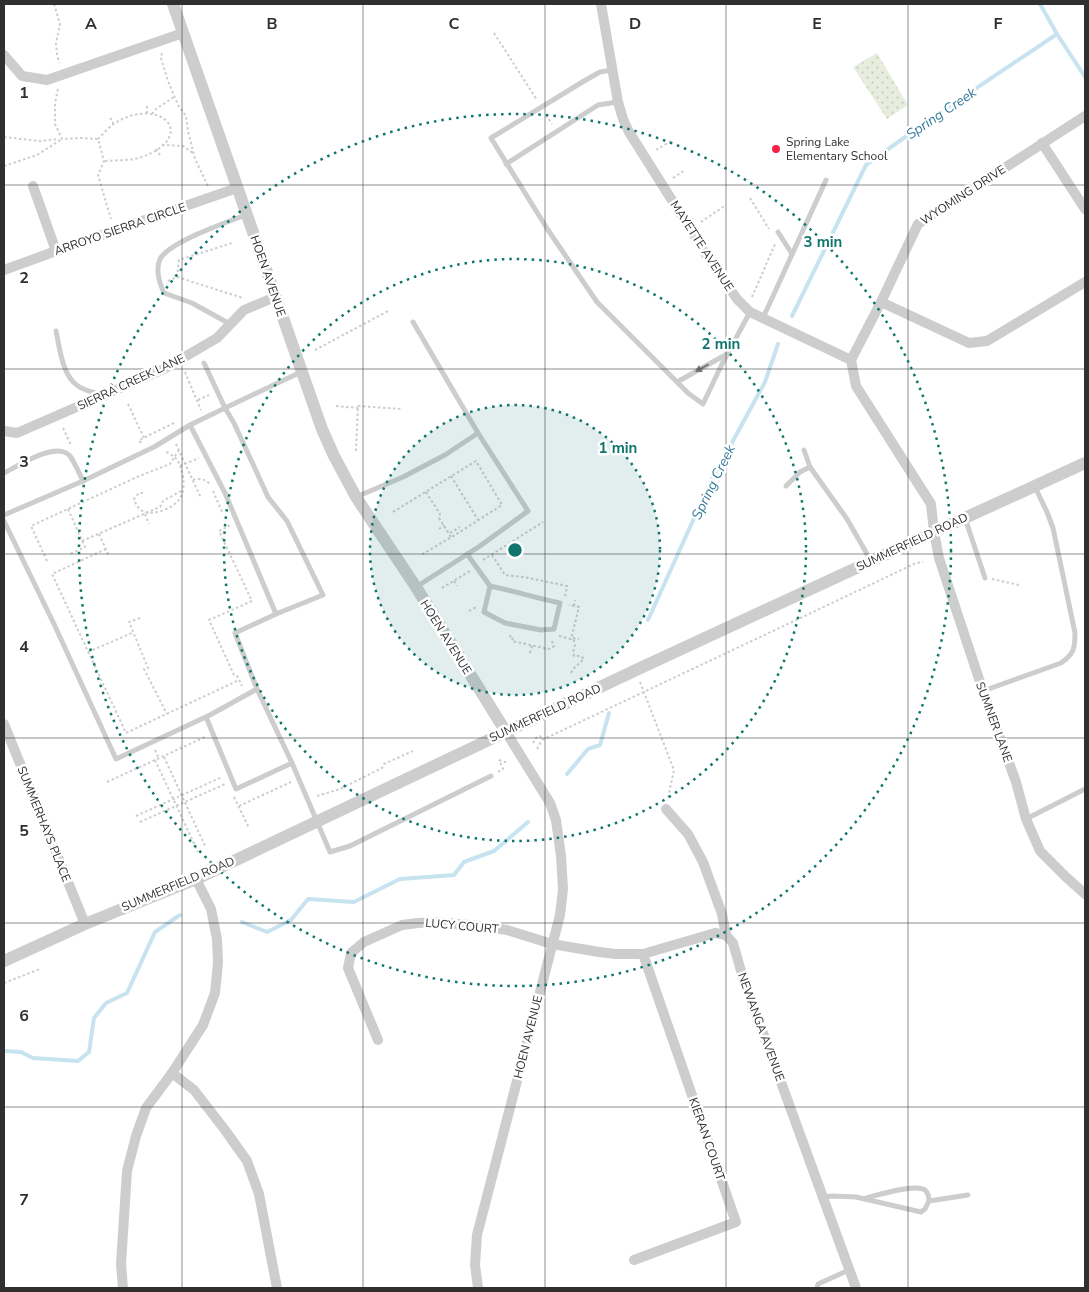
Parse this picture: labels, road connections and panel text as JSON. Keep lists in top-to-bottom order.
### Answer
{
  "streets": {
    "street": [
      "WYOMING DRIVE",
      "ARROYO SIERRA CIRCLE",
      "MAYETTE AVENUE",
      "HOEN AVENUE",
      "SIERRA CREEK LANE",
      "SUMMERFIELD ROAD",
      "SUMNER LANE",
      "SUMMERHAYS PLACE",
      "LUCY COURT",
      "NEWANGA AVENUE",
      "KIERAN COURT"
    ]
  },
  "crossings": [
    ["WYOMING DRIVE", "MAYETTE AVENUE"],
    ["ARROYO SIERRA CIRCLE", "HOEN AVENUE"],
    ["HOEN AVENUE", "SIERRA CREEK LANE"],
    ["HOEN AVENUE", "SUMMERFIELD ROAD"],
    ["HOEN AVENUE", "LUCY COURT"],
    ["SUMMERFIELD ROAD", "SUMNER LANE"],
    ["SUMMERFIELD ROAD", "SUMMERHAYS PLACE"]
  ],
  "water": ["Spring Creek"],
  "places": ["Spring Lake Elementary School"],
  "grid": {
    "columns": [
      "A",
      "B",
      "C",
      "D",
      "E",
      "F"
    ],
    "rows": [
      "1",
      "2",
      "3",
      "4",
      "5",
      "6",
      "7"
    ]
  },
  "rings": ["3 min", "2 min", "1 min"]
}
